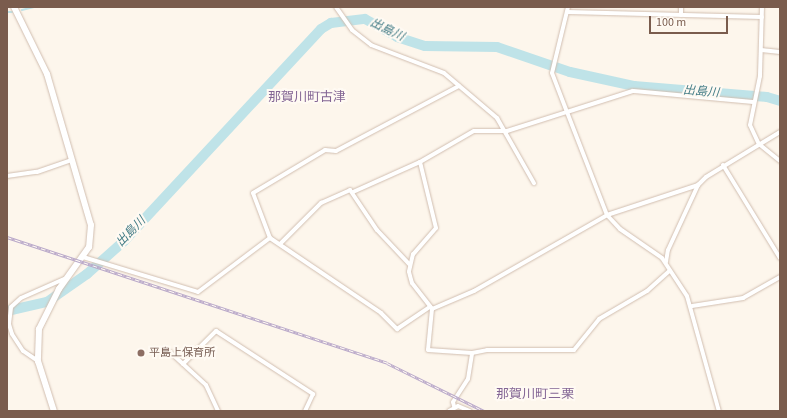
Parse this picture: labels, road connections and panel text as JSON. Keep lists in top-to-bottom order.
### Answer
{
  "districts": ["那賀川町古津", "那賀川町三栗"],
  "water": ["出島川"],
  "places": ["平島上保育所"],
  "scale_bar": "100 m"
}
